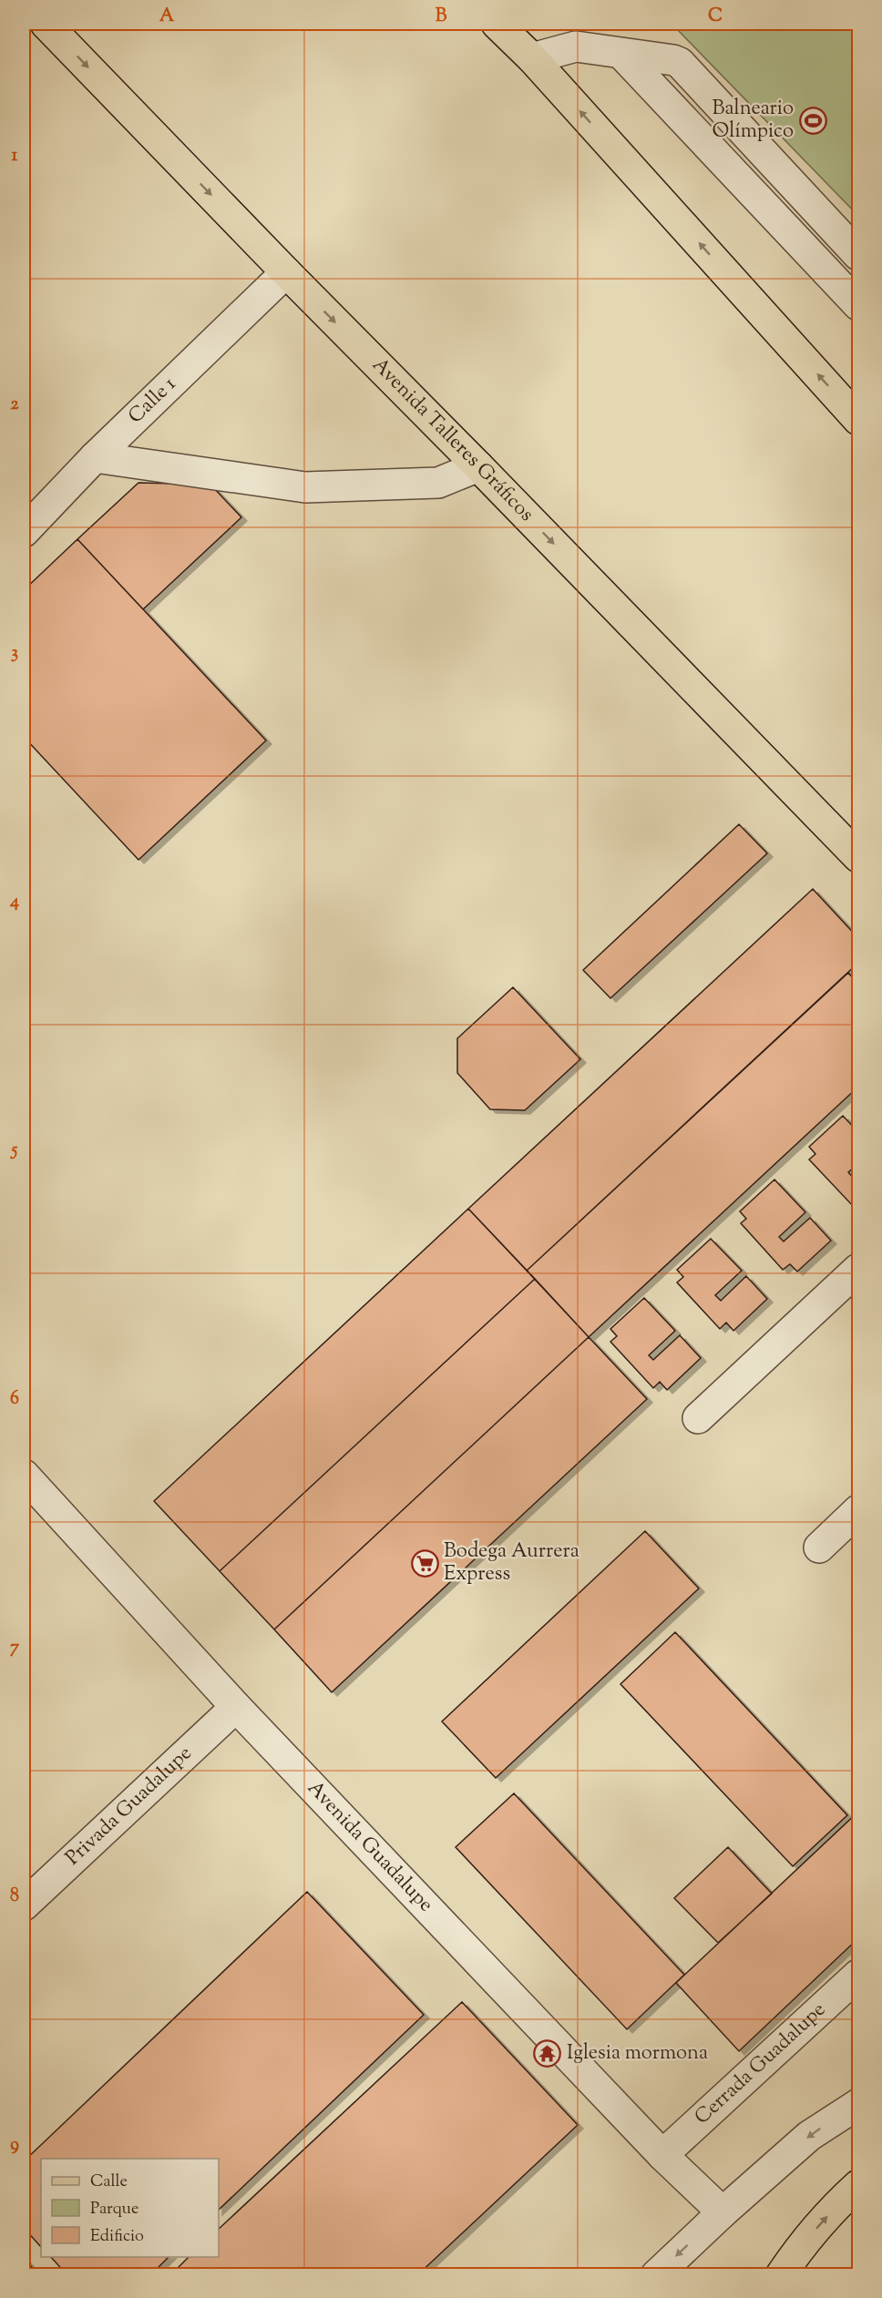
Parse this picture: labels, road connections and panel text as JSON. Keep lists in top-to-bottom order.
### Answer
{
  "streets": {
    "main road": ["Avenida Talleres Gráficos"],
    "street": [
      "Calle 1",
      "Privada Guadalupe",
      "Avenida Guadalupe",
      "Cerrada Guadalupe"
    ]
  },
  "crossings": [
    ["Calle 1", "Avenida Talleres Gráficos"],
    ["Privada Guadalupe", "Avenida Guadalupe"],
    ["Avenida Guadalupe", "Cerrada Guadalupe"]
  ],
  "one_way": ["Avenida Talleres Gráficos"],
  "places": {
    "sports": ["Balneario Olímpico"],
    "supermarket": ["Bodega Aurrera Express"],
    "temple": ["Iglesia mormona"]
  },
  "legend": ["Calle", "Parque", "Edificio"],
  "grid": {
    "columns": ["A", "B", "C"],
    "rows": [
      "1",
      "2",
      "3",
      "4",
      "5",
      "6",
      "7",
      "8",
      "9"
    ]
  }
}
